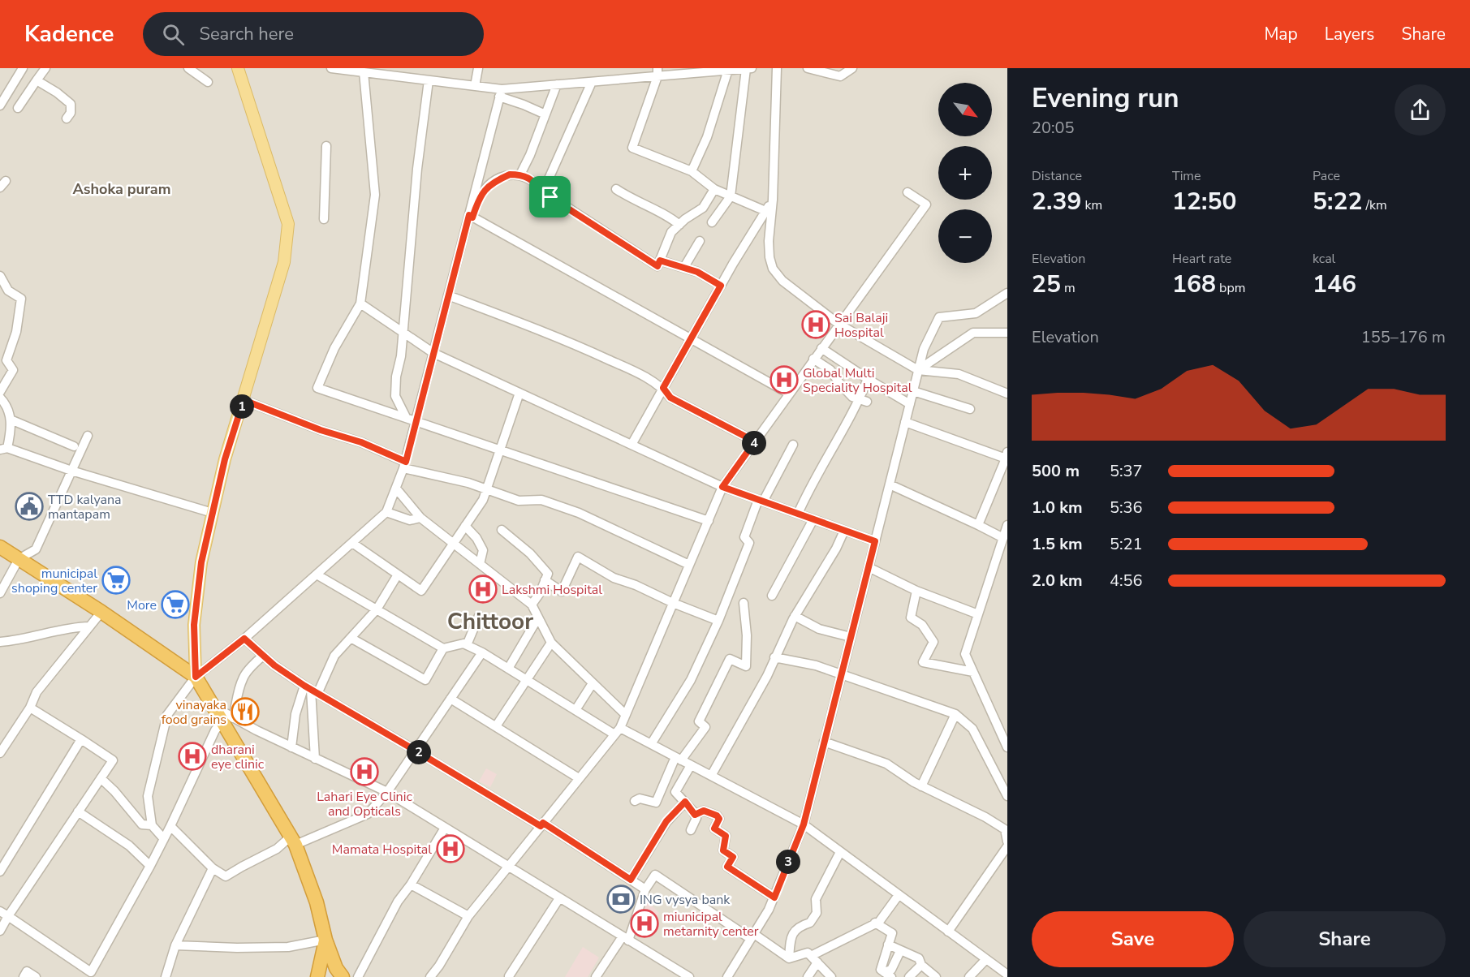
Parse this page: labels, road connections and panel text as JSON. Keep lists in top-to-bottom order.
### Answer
{
  "districts": ["Ashoka puram", "Chittoor"],
  "places": {
    "hospital": [
      "Sai Balaji Hospital",
      "Global Multi Speciality Hospital",
      "Lakshmi Hospital",
      "dharani eye clinic",
      "Lahari Eye Clinic and Opticals",
      "Mamata Hospital",
      "miunicipal metarnity center"
    ],
    "public building": ["TTD kalyana mantapam"],
    "supermarket": ["municipal shoping center", "More"],
    "restaurant": ["vinayaka food grains"],
    "bank": ["ING vysya bank"]
  },
  "north": "bottom right",
  "page": {
    "header": "Kadence",
    "search": "Search here",
    "nav": ["Map", "Layers", "Share"],
    "heading": ["Evening run", "20:05"],
    "map_buttons": ["+", "−"],
    "stats": [
      ["Distance", "2.39 km"],
      ["Time", "12:50"],
      ["Pace", "5:22 /km"],
      ["Elevation", "25 m"],
      ["Heart rate", "168 bpm"],
      ["kcal", "146"]
    ],
    "chart": ["Elevation", "155–176 m"],
    "pins": [
      "1",
      "4",
      "2",
      "3"
    ],
    "list": [
      {
        "name": "500 m",
        "note": "5:37"
      },
      {
        "name": "1.0 km",
        "note": "5:36"
      },
      {
        "name": "1.5 km",
        "note": "5:21"
      },
      {
        "name": "2.0 km",
        "note": "4:56"
      }
    ],
    "buttons": ["Save", "Share"]
  }
}
